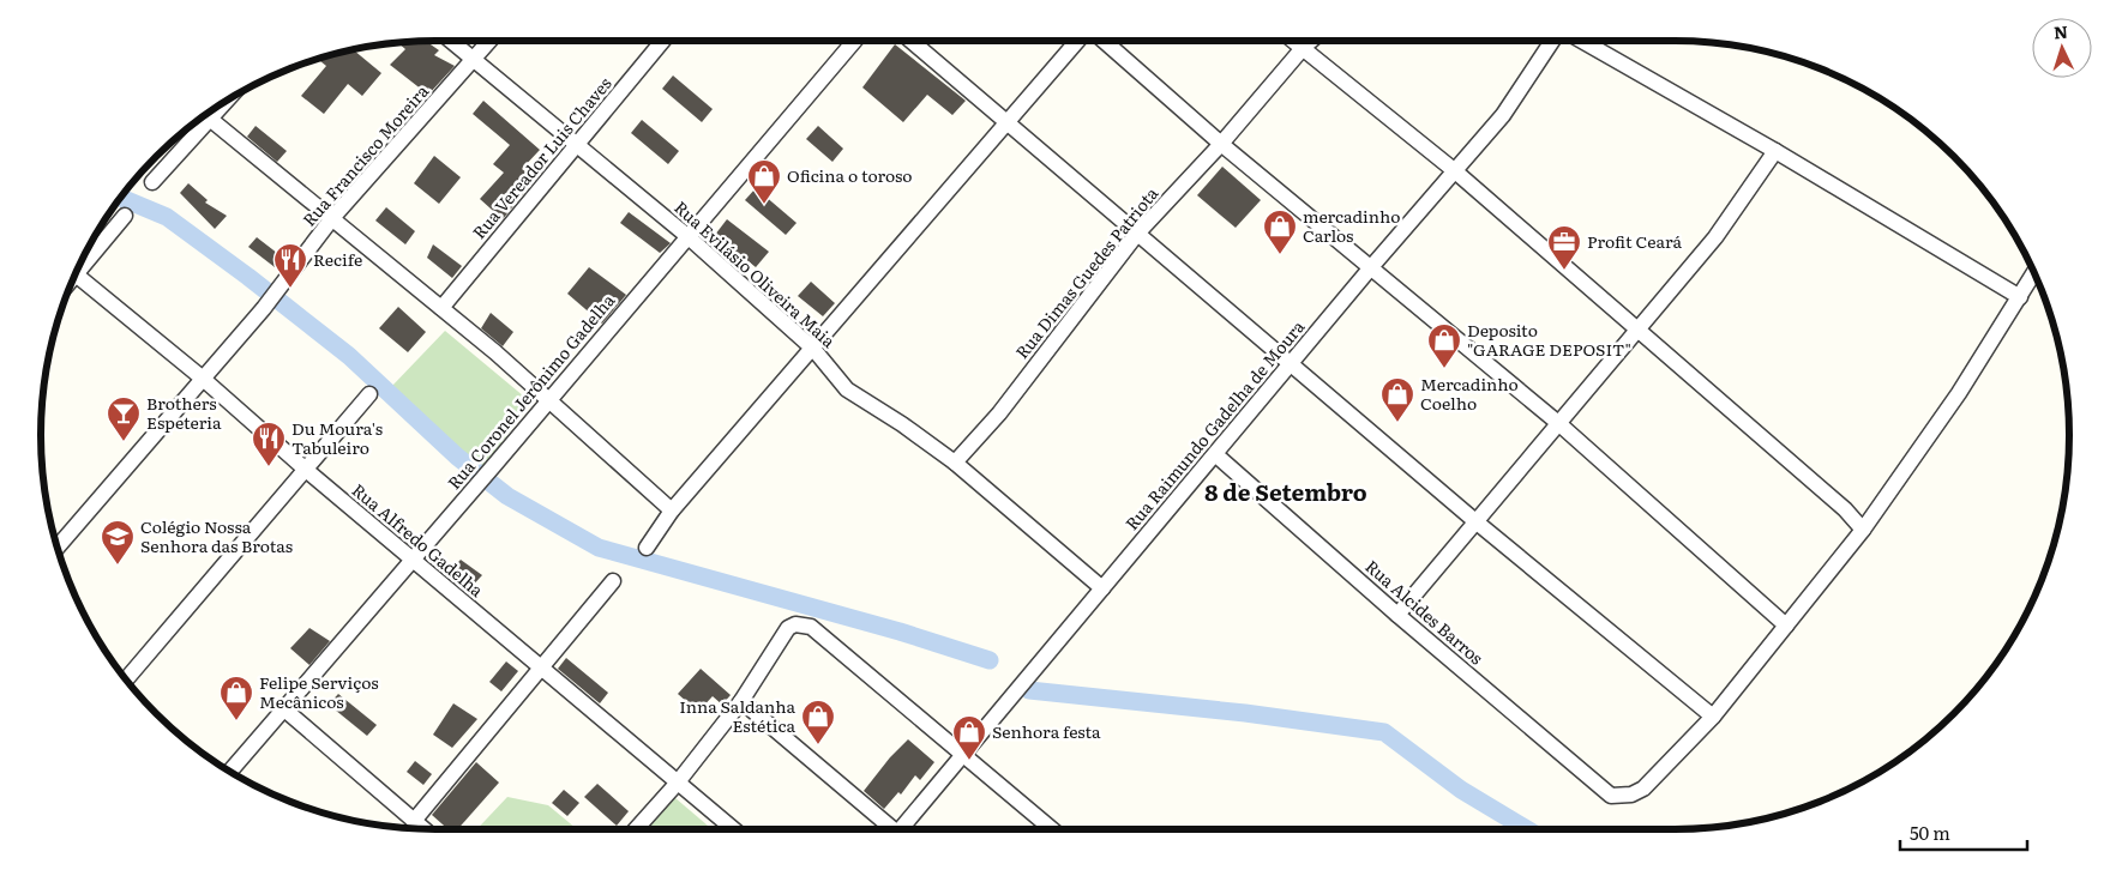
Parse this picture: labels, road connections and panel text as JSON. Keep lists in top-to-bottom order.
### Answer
{
  "streets": {
    "street": [
      "Rua Francisco Moreira",
      "Rua Vereador Luis Chaves",
      "Rua Dimas Guedes Patriota",
      "Rua Evilásio Oliveira Maia",
      "Rua Coronel Jerônimo Gadelha",
      "Rua Raimundo Gadelha de Moura",
      "Rua Alfredo Gadelha",
      "Rua Alcides Barros"
    ]
  },
  "crossings": [
    ["Rua Francisco Moreira", "Rua Evilásio Oliveira Maia"],
    ["Rua Francisco Moreira", "Rua Alfredo Gadelha"],
    ["Rua Vereador Luis Chaves", "Rua Evilásio Oliveira Maia"],
    ["Rua Dimas Guedes Patriota", "Rua Evilásio Oliveira Maia"],
    ["Rua Evilásio Oliveira Maia", "Rua Coronel Jerônimo Gadelha"],
    ["Rua Evilásio Oliveira Maia", "Rua Raimundo Gadelha de Moura"],
    ["Rua Coronel Jerônimo Gadelha", "Rua Alfredo Gadelha"],
    ["Rua Raimundo Gadelha de Moura", "Rua Alcides Barros"]
  ],
  "districts": ["8 de Setembro"],
  "places": {
    "shop": [
      "Oficina o toroso",
      "mercadinho Carlos",
      "Deposito \"GARAGE DEPOSIT\"",
      "Mercadinho Coelho",
      "Felipe Serviços Mecânicos",
      "Inna Saldanha Estética",
      "Senhora festa"
    ],
    "office": ["Profit Ceará"],
    "restaurant": ["Recife", "Du Moura's Tabuleiro"],
    "bar": ["Brothers Espeteria"],
    "school or university": ["Colégio Nossa Senhora das Brotas"]
  },
  "scale_bar": "50 m",
  "north": "top"
}
